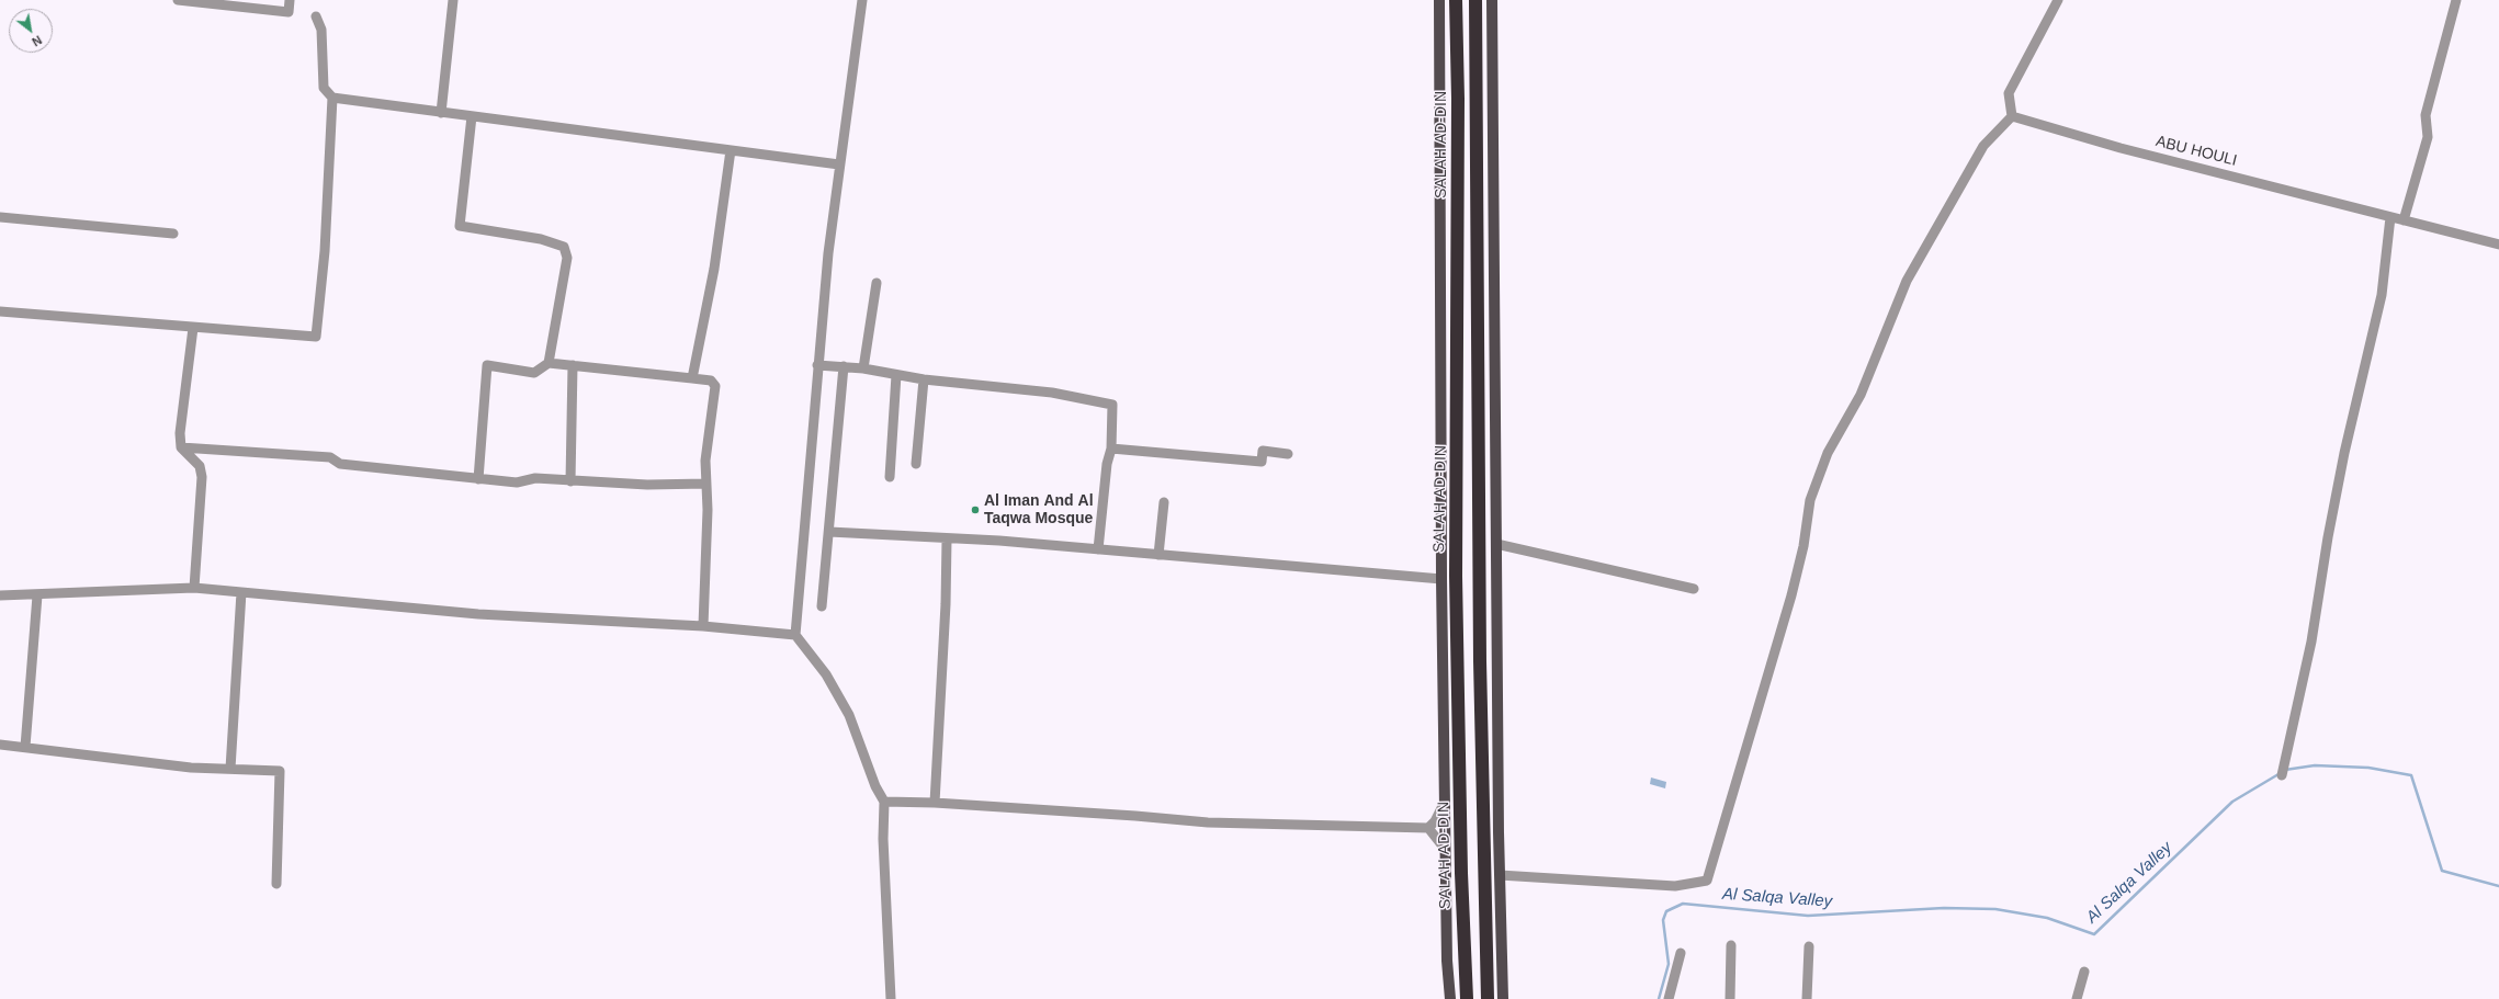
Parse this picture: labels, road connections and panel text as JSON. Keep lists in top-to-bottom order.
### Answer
{
  "streets": {
    "highway": ["SALAH AD-DIN"],
    "street": ["ABU HOULI"]
  },
  "water": ["Al Salqa Valley"],
  "places": ["Al Iman And Al Taqwa Mosque"],
  "north": "bottom right"
}
